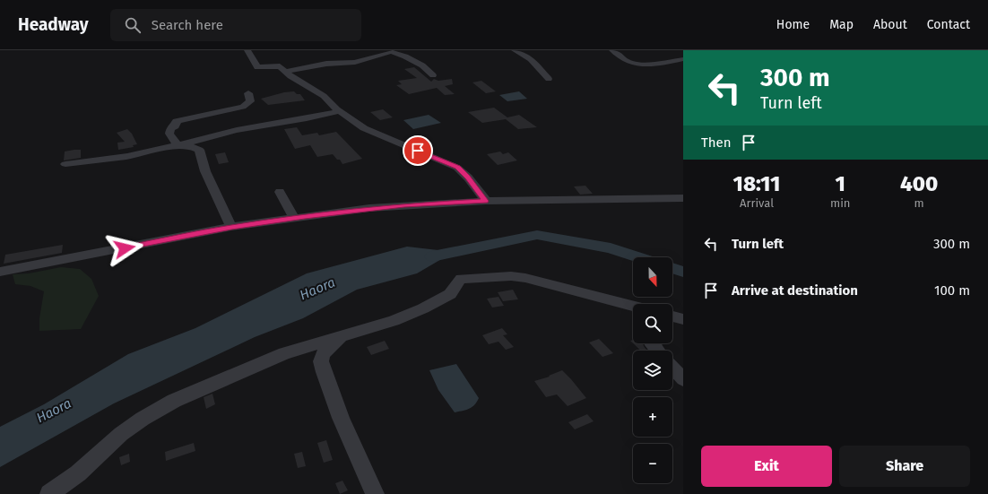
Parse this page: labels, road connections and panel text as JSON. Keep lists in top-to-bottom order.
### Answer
{
  "water": ["Haora"],
  "north": "bottom",
  "page": {
    "header": "Headway",
    "search": "Search here",
    "nav": [
      "Home",
      "Map",
      "About",
      "Contact"
    ],
    "turn": ["300 m", "Turn left"],
    "then": "Then",
    "eta": [
      "18:11",
      "Arrival",
      "1",
      "min",
      "400",
      "m"
    ],
    "list": [
      {
        "name": "Turn left",
        "value": "300 m"
      },
      {
        "name": "Arrive at destination",
        "value": "100 m"
      }
    ],
    "map_buttons": ["+", "−"],
    "buttons": ["Exit", "Share"]
  }
}
